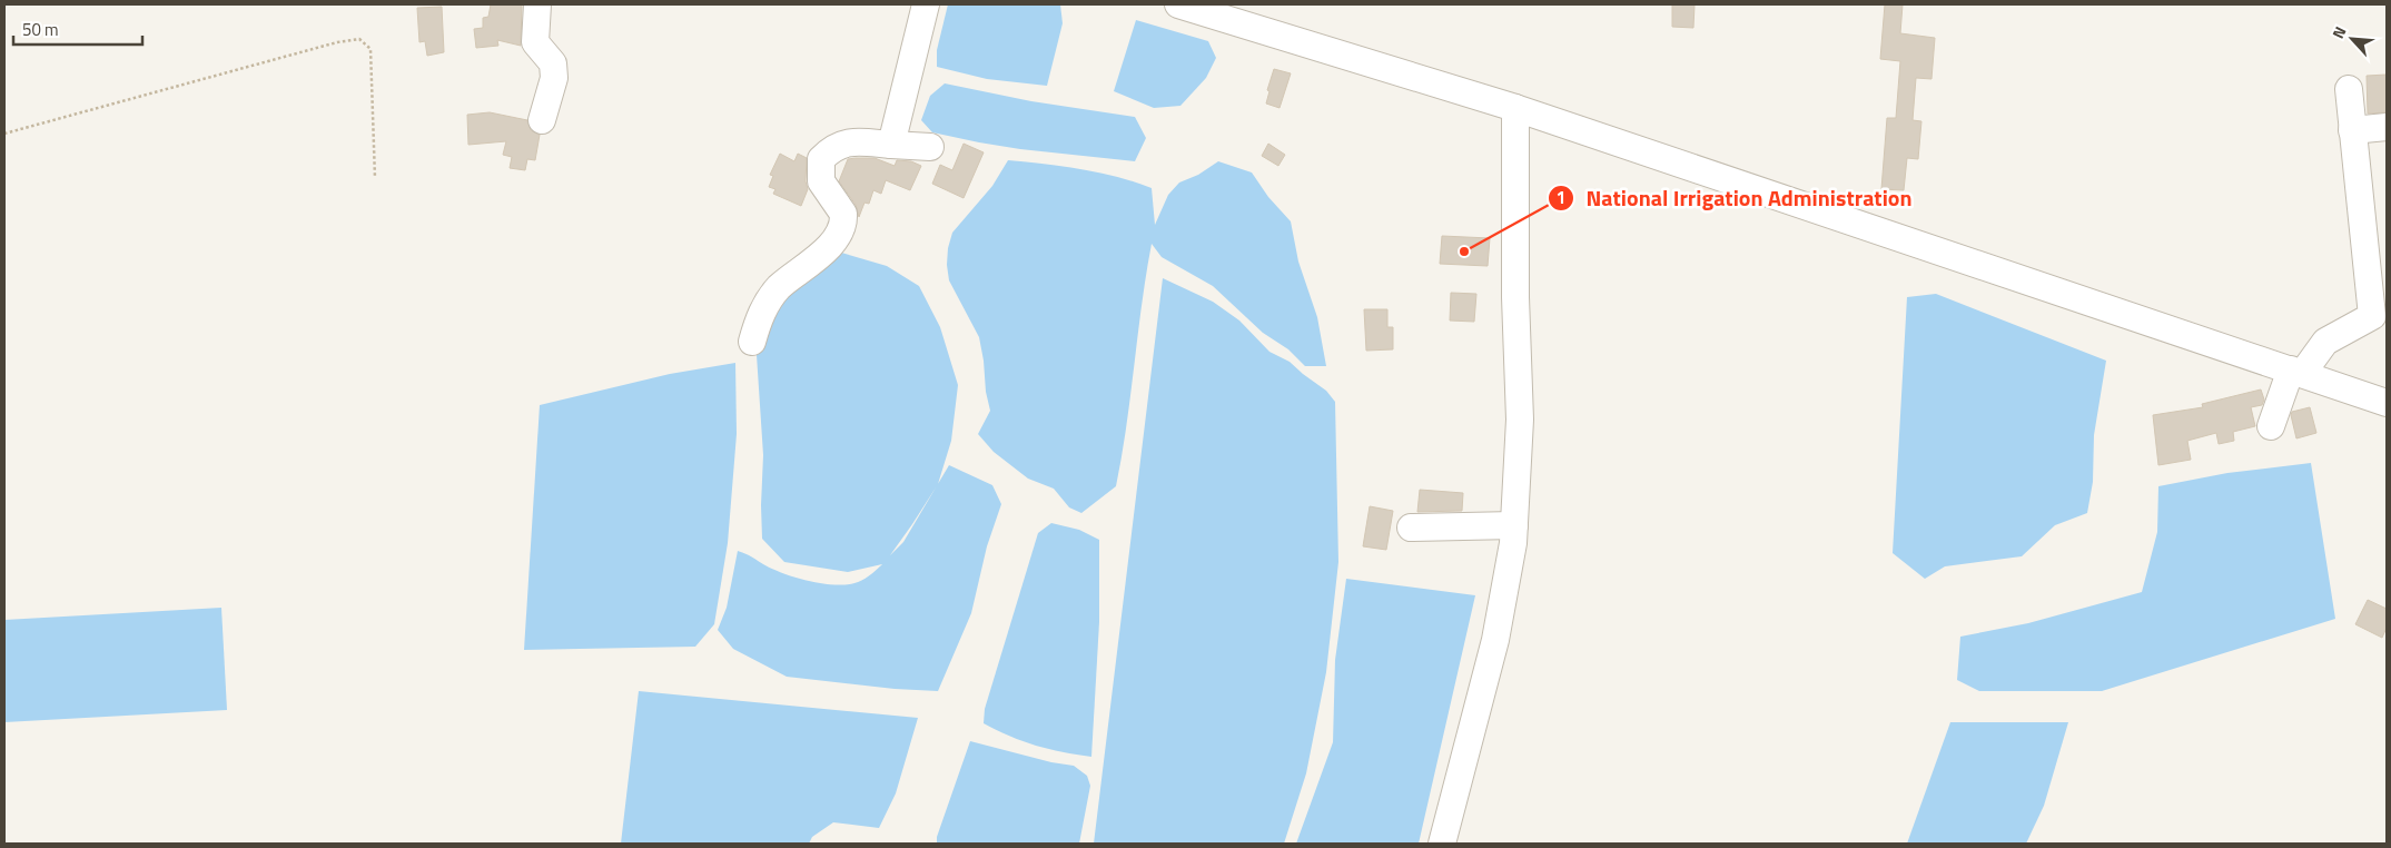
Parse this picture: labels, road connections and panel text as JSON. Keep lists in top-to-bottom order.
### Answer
{
  "places": ["National Irrigation Administration"],
  "scale_bar": "50 m",
  "north": "top left"
}
